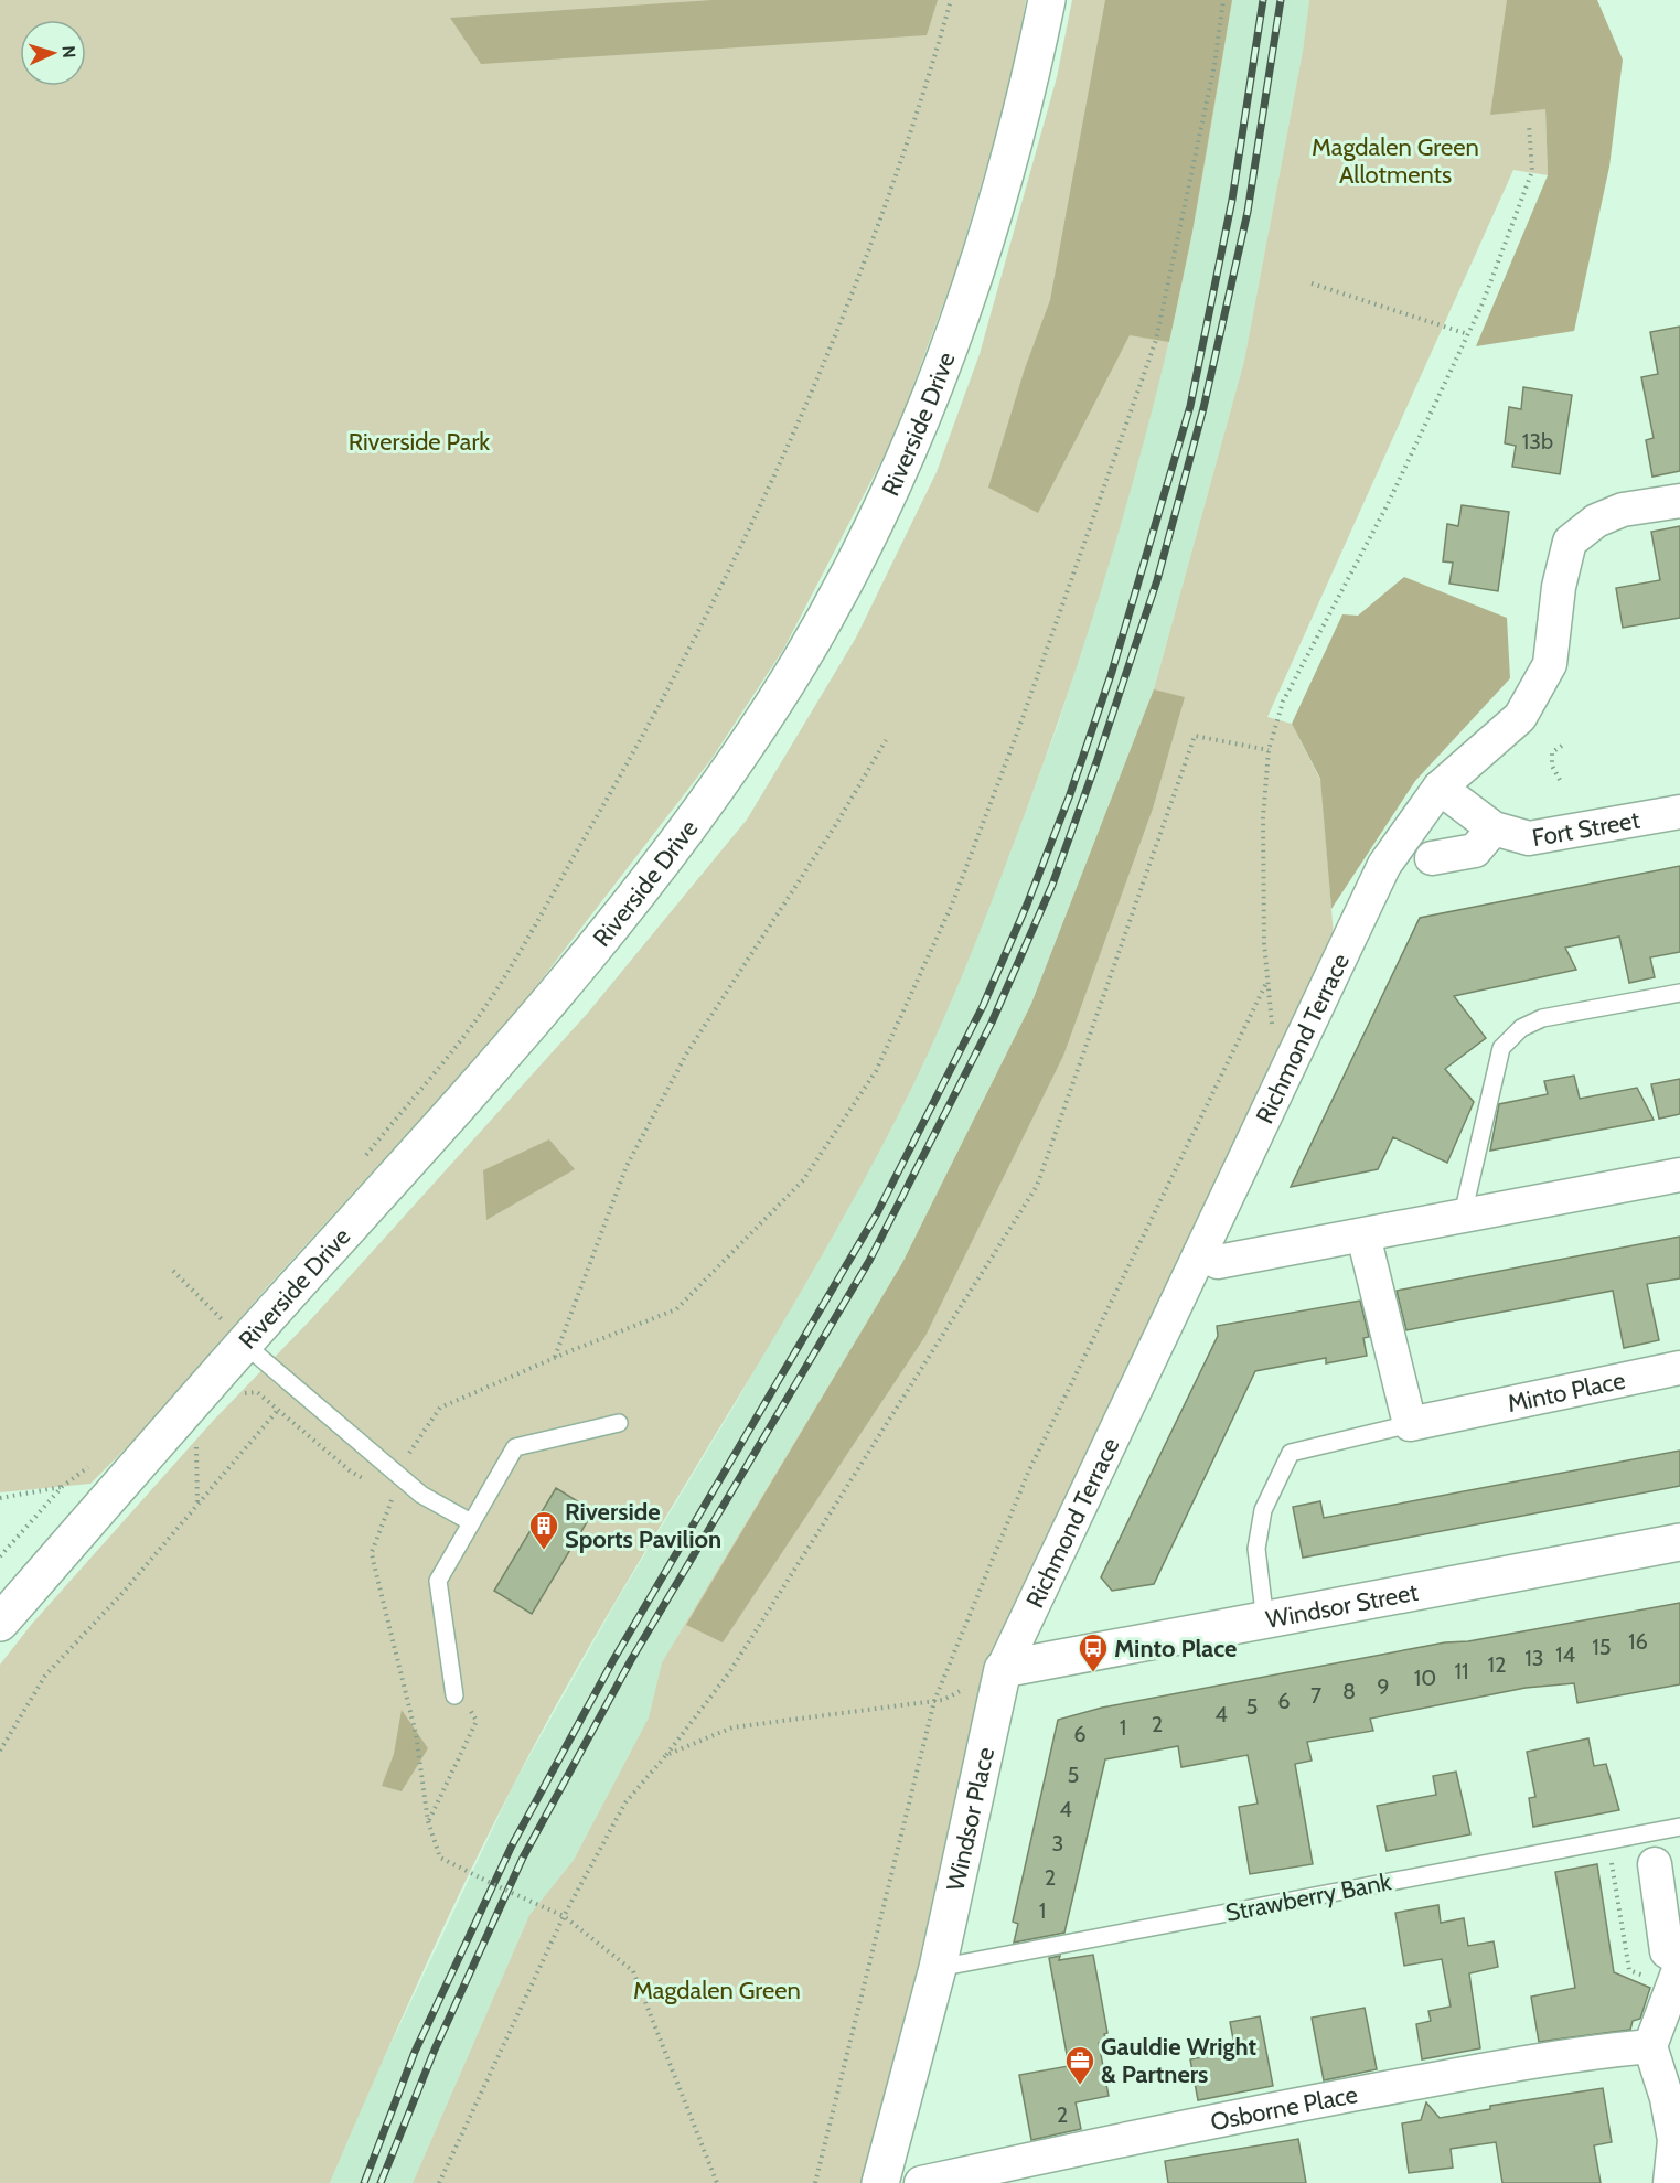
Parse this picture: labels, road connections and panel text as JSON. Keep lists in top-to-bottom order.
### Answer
{
  "streets": {
    "main road": ["Riverside Drive", "Windsor Street", "Windsor Place"],
    "street": [
      "Fort Street",
      "Richmond Terrace",
      "Minto Place",
      "Osborne Place"
    ],
    "lane": ["Strawberry Bank"]
  },
  "crossings": [
    ["Fort Street", "Richmond Terrace"],
    ["Richmond Terrace", "Windsor Street"],
    ["Richmond Terrace", "Windsor Place"],
    ["Windsor Street", "Windsor Place"],
    ["Windsor Place", "Strawberry Bank"]
  ],
  "parks": ["Magdalen Green Allotments", "Riverside Park", "Magdalen Green"],
  "places": {
    "building": ["Riverside Sports Pavilion"],
    "bus stop": ["Minto Place"],
    "office": ["Gauldie Wright & Partners"]
  },
  "house_numbers": [
    "13b",
    "16",
    "15",
    "14",
    "13",
    "12",
    "11",
    "10",
    "9",
    "8",
    "7",
    "6",
    "5",
    "4",
    "2",
    "1",
    "6",
    "5",
    "4",
    "3",
    "2",
    "1",
    "2"
  ],
  "north": "right"
}
